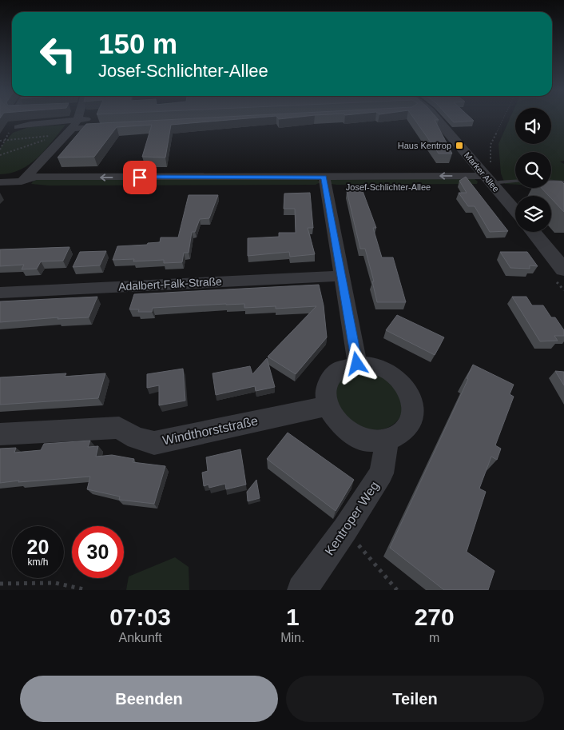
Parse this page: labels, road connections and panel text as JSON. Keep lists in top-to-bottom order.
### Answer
{
  "streets": {
    "street": [
      "Marker Allee",
      "Josef-Schlichter-Allee",
      "Adalbert-Falk-Straße",
      "Windthorststraße",
      "Kentroper Weg"
    ]
  },
  "crossings": [
    ["Marker Allee", "Josef-Schlichter-Allee"],
    ["Windthorststraße", "Kentroper Weg"]
  ],
  "places": {
    "transit": ["Haus Kentrop"]
  },
  "page": {
    "turn": ["150 m", "Josef-Schlichter-Allee"],
    "speed": "20 km/h",
    "limit": "30",
    "eta": [
      "07:03",
      "Ankunft",
      "1",
      "Min.",
      "270",
      "m"
    ],
    "buttons": ["Beenden", "Teilen"]
  }
}
